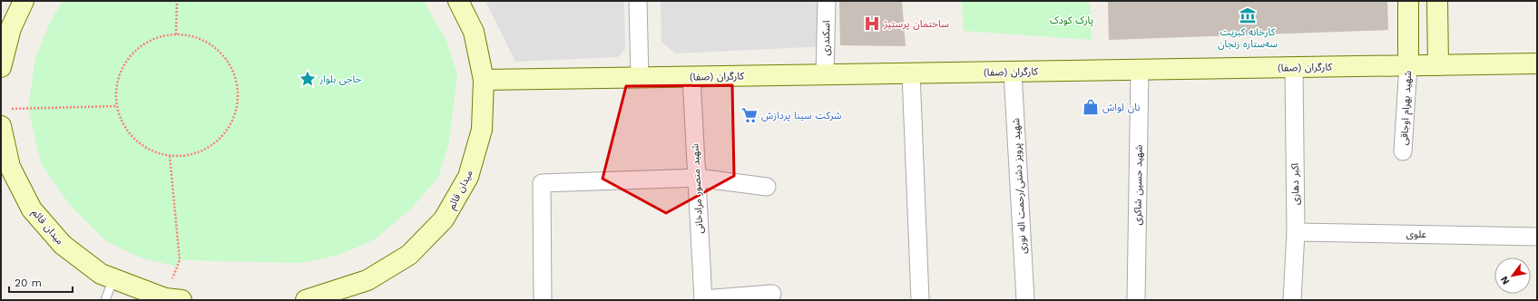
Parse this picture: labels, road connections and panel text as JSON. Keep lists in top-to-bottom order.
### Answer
{
  "streets": {
    "main road": ["کارگران (صفا)", "میدان قائم"],
    "street": [
      "اسکندری",
      "شهید بهرام اوجاقی",
      "اکبر دهاری",
      "شهید حسین شاکری",
      "شهید پرویز دشتی/رحمت اله نوری",
      "شهید منصور مرادخانی",
      "علوی"
    ]
  },
  "crossings": [
    ["اسکندری", "کارگران (صفا)"],
    ["کارگران (صفا)", "شهید بهرام اوجاقی"],
    ["کارگران (صفا)", "اکبر دهاری"],
    ["کارگران (صفا)", "شهید حسین شاکری"],
    ["کارگران (صفا)", "شهید پرویز دشتی/رحمت اله نوری"],
    ["کارگران (صفا)", "شهید منصور مرادخانی"],
    ["کارگران (صفا)", "میدان قائم"],
    ["اکبر دهاری", "علوی"]
  ],
  "parks": ["پارک کودک"],
  "places": {
    "museum": ["کارخانه کبریت سه‌ستاره زنجان"],
    "hospital": ["ساختمان پرستیژ"],
    "place": ["حاجی بلوار"],
    "shop": ["نان لواش"],
    "supermarket": ["شرکت سینا پردازش"]
  },
  "scale_bar": "20 m",
  "north": "bottom left"
}
